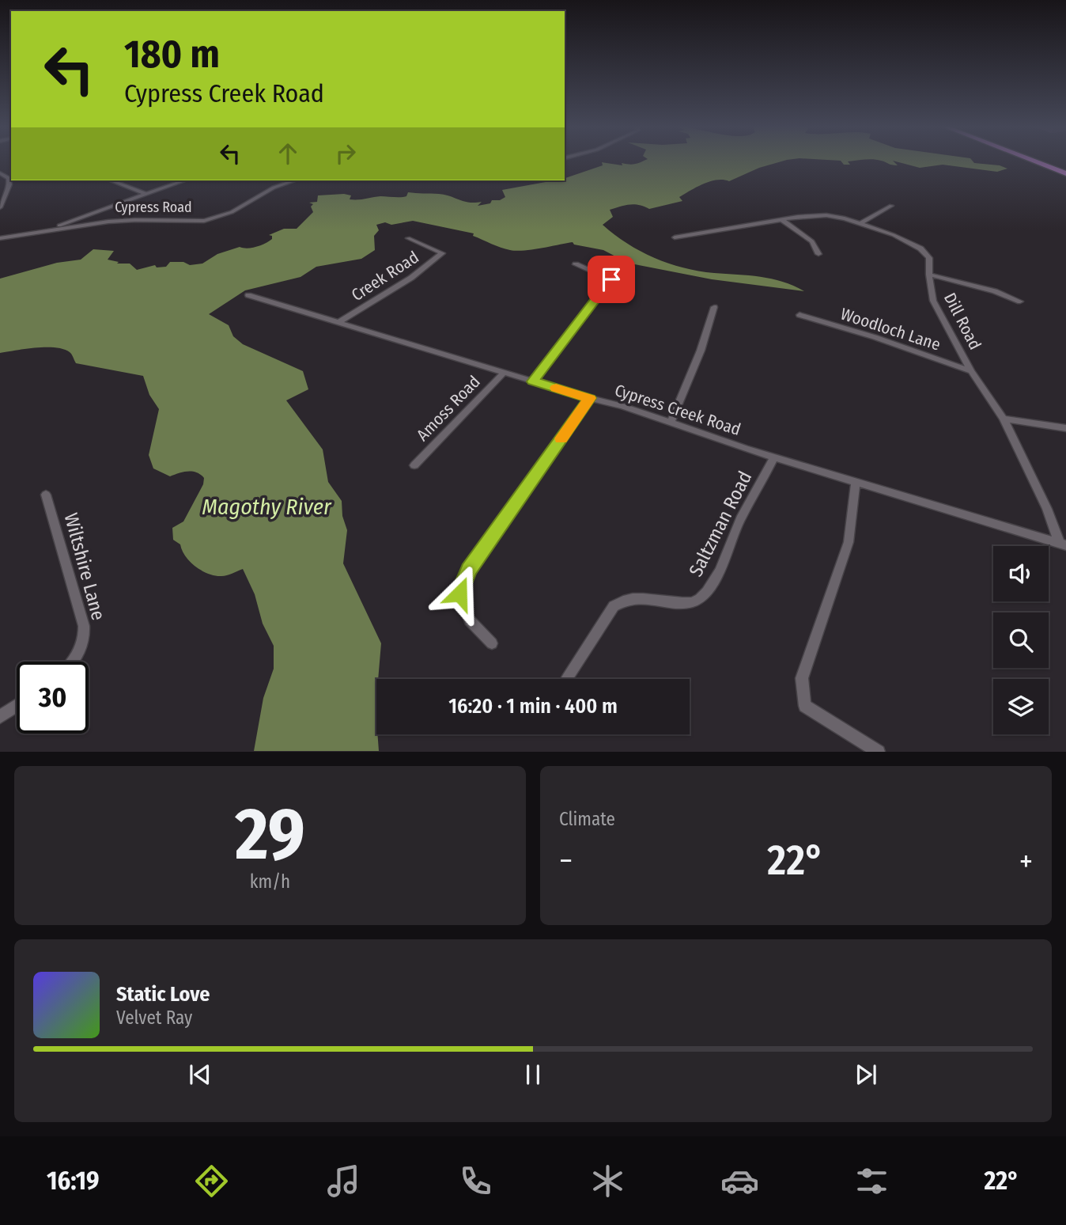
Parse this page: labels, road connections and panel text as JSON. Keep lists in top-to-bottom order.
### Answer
{
  "streets": {
    "street": [
      "Cypress Road",
      "Creek Road",
      "Dill Road",
      "Woodloch Lane",
      "Amoss Road",
      "Cypress Creek Road",
      "Saltzman Road",
      "Wiltshire Lane"
    ]
  },
  "crossings": [
    ["Creek Road", "Cypress Creek Road"],
    ["Dill Road", "Woodloch Lane"],
    ["Dill Road", "Cypress Creek Road"],
    ["Amoss Road", "Cypress Creek Road"],
    ["Cypress Creek Road", "Saltzman Road"]
  ],
  "water": ["Magothy River"],
  "page": {
    "turn": ["180 m", "Cypress Creek Road"],
    "limit": "30",
    "trip": "16:20 · 1 min · 400 m",
    "tile": [
      ["29", "km/h"],
      "Climate"
    ],
    "heat": ["−", "22°", "+"],
    "song": ["Static Love", "Velvet Ray"],
    "tabs": ["16:19", "22°"]
  }
}
